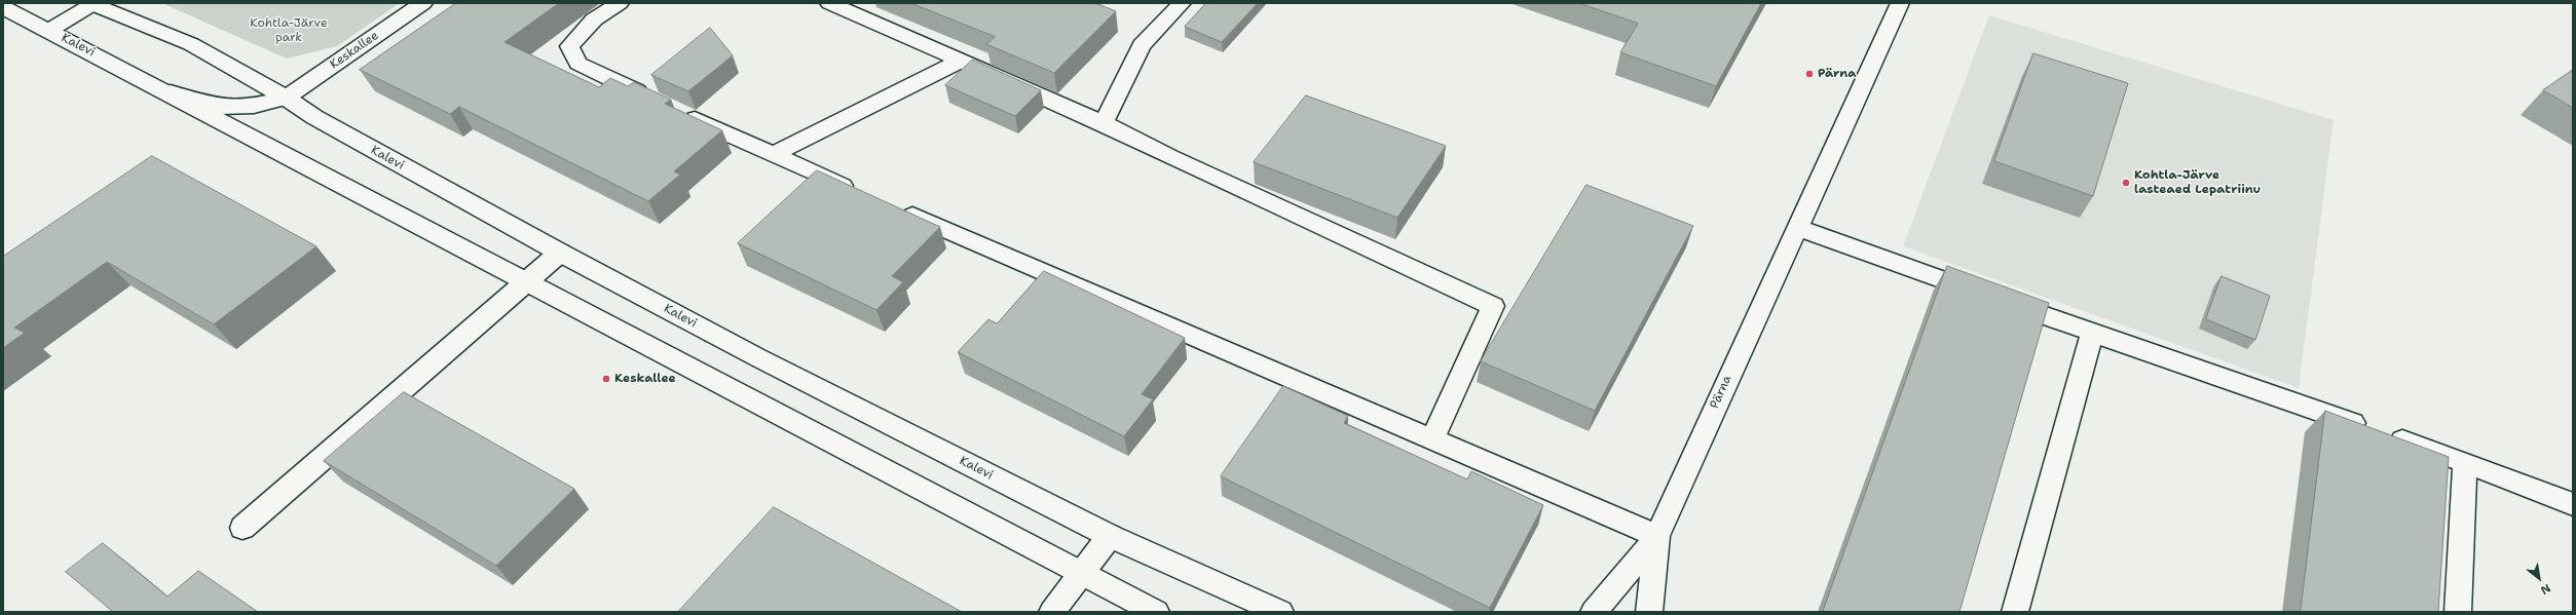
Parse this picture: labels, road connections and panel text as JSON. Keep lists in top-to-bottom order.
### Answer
{
  "streets": {
    "main road": ["Kalevi", "Keskallee", "Pärna"]
  },
  "crossings": [
    ["Kalevi", "Keskallee"]
  ],
  "parks": ["Kohtla-Järve park"],
  "places": ["Pärna", "Kohtla-Järve lasteaed Lepatriinu", "Keskallee"],
  "north": "bottom right"
}
